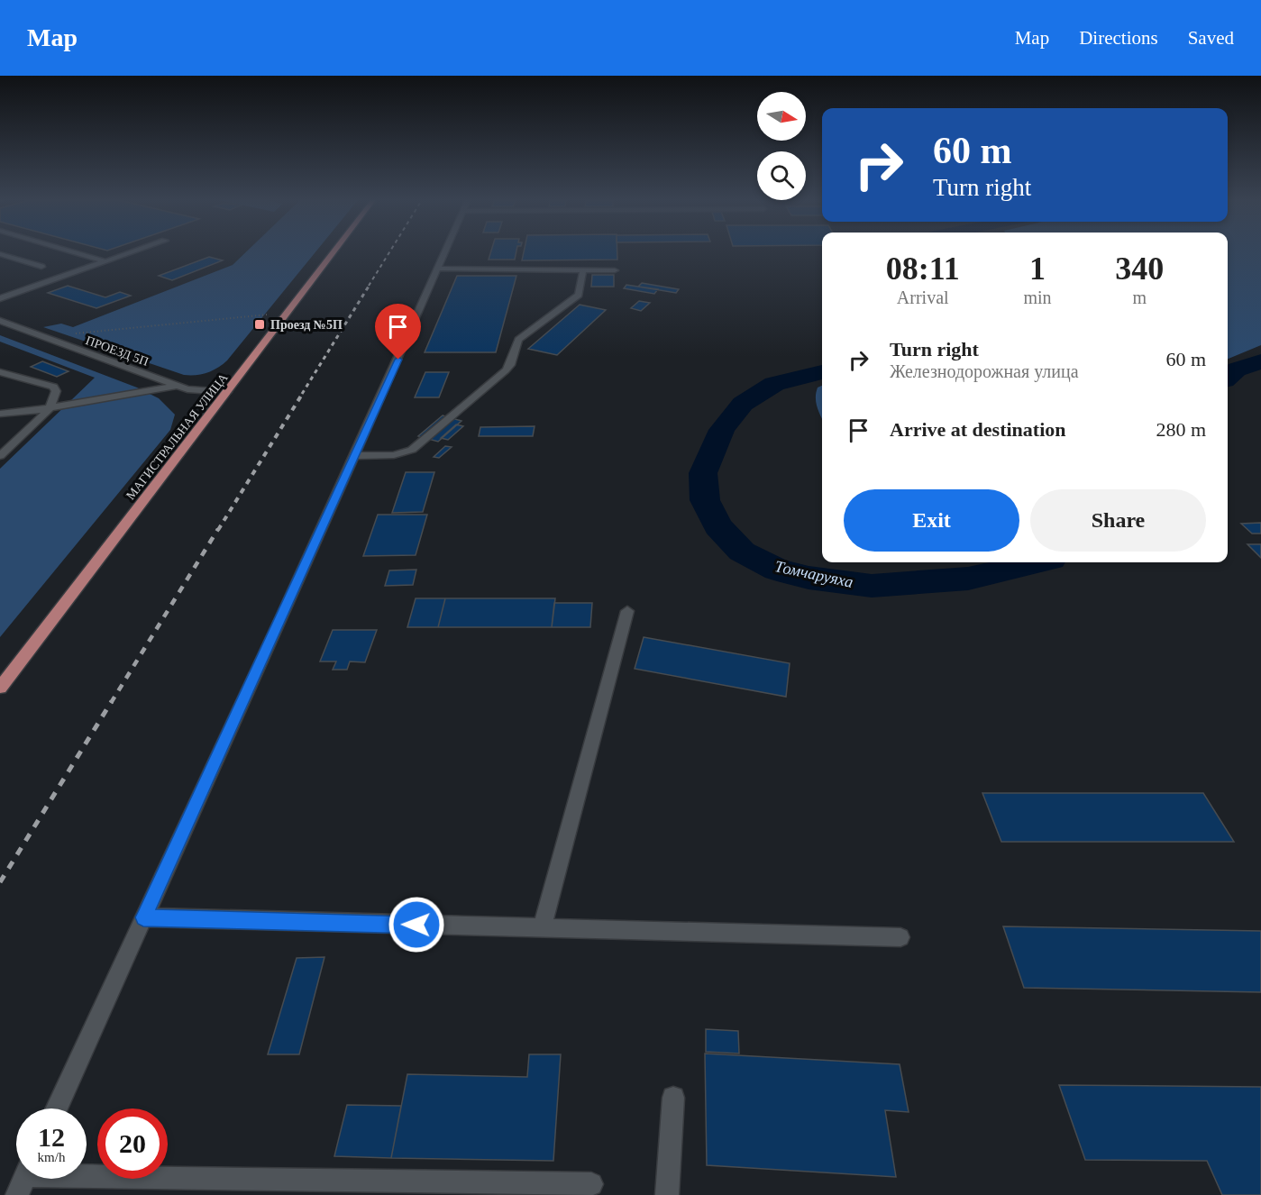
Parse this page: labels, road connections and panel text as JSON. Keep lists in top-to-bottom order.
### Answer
{
  "streets": {
    "main road": ["МАГИСТРАЛЬНАЯ УЛИЦА"],
    "street": ["ПРОЕЗД 5П"]
  },
  "crossings": [
    ["ПРОЕЗД 5П", "МАГИСТРАЛЬНАЯ УЛИЦА"]
  ],
  "water": ["Томчаруяха"],
  "places": {
    "transit": ["Проезд №5П"]
  },
  "north": "right",
  "page": {
    "header": "Map",
    "nav": ["Map", "Directions", "Saved"],
    "turn": ["60 m", "Turn right"],
    "eta": [
      "08:11",
      "Arrival",
      "1",
      "min",
      "340",
      "m"
    ],
    "list": [
      {
        "name": "Turn right",
        "note": "Железнодорожная улица",
        "value": "60 m"
      },
      {
        "name": "Arrive at destination",
        "value": "280 m"
      }
    ],
    "buttons": ["Exit", "Share"],
    "speed": "12 km/h",
    "limit": "20"
  }
}
